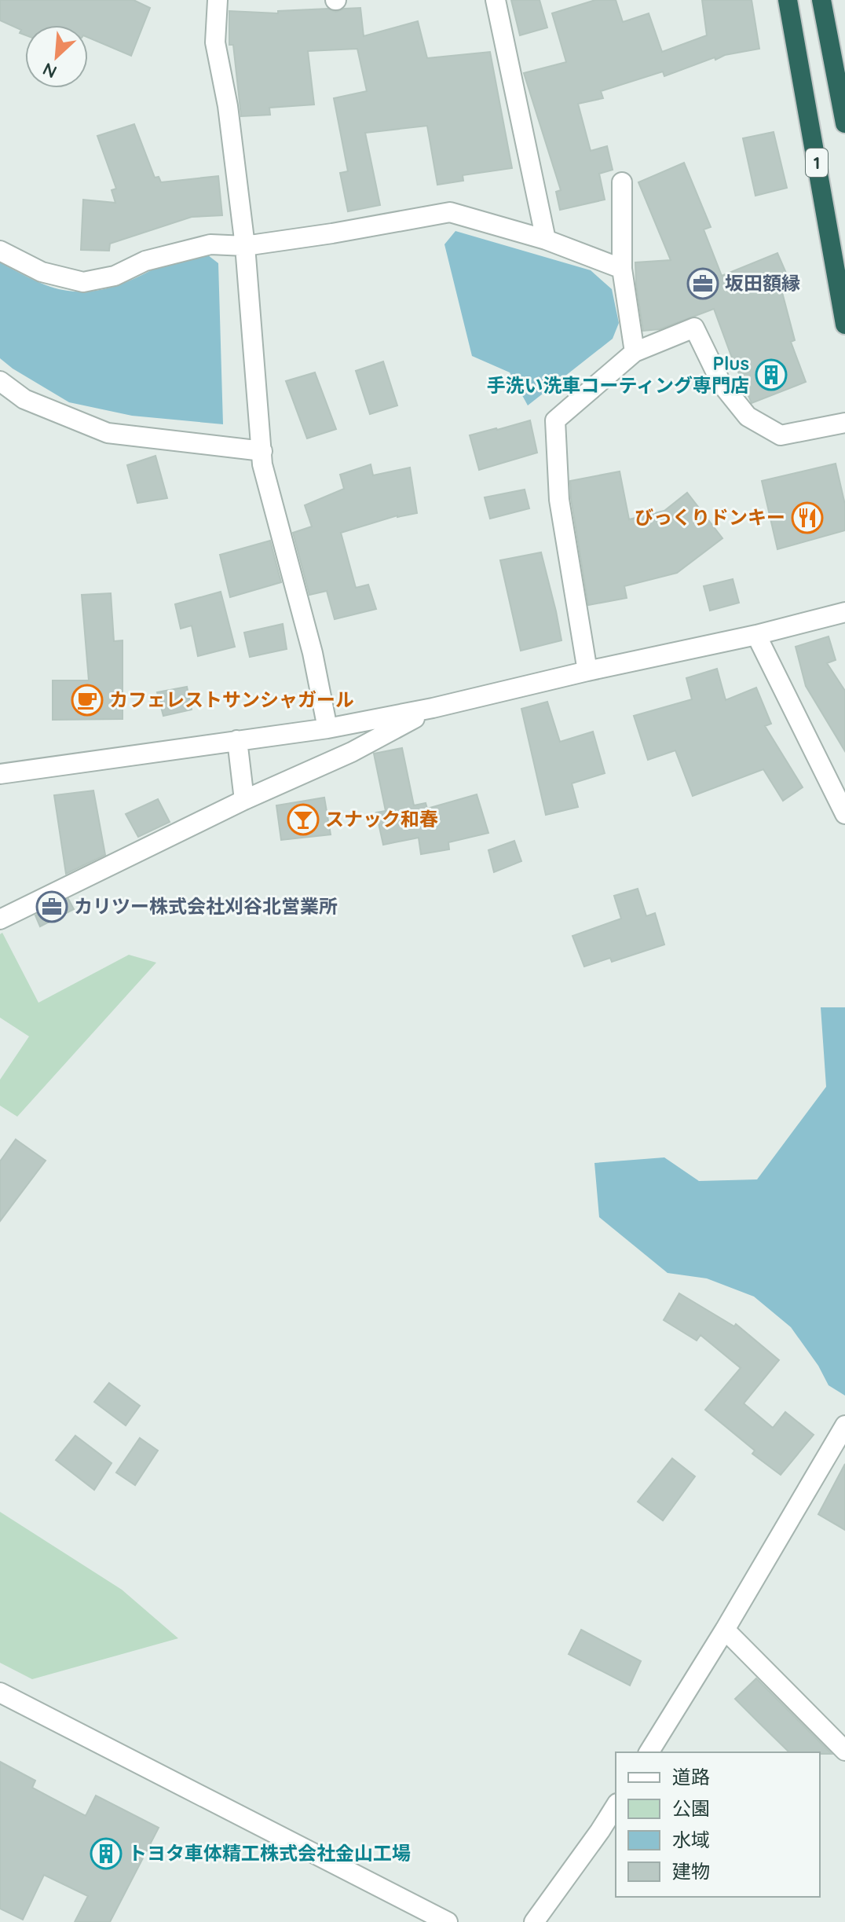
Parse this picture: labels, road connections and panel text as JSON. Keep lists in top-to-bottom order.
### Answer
{
  "streets": {
    "highway": ["1"]
  },
  "places": {
    "office": ["坂田額縁", "カリツー株式会社刈谷北営業所"],
    "building": ["Plus 手洗い洗車コーティング専門店", "トヨタ車体精工株式会社金山工場"],
    "restaurant": ["びっくりドンキー"],
    "cafe": ["カフェレストサンシャガール"],
    "bar": ["スナック和春"]
  },
  "legend": [
    "道路",
    "公園",
    "水域",
    "建物"
  ],
  "north": "bottom left"
}
